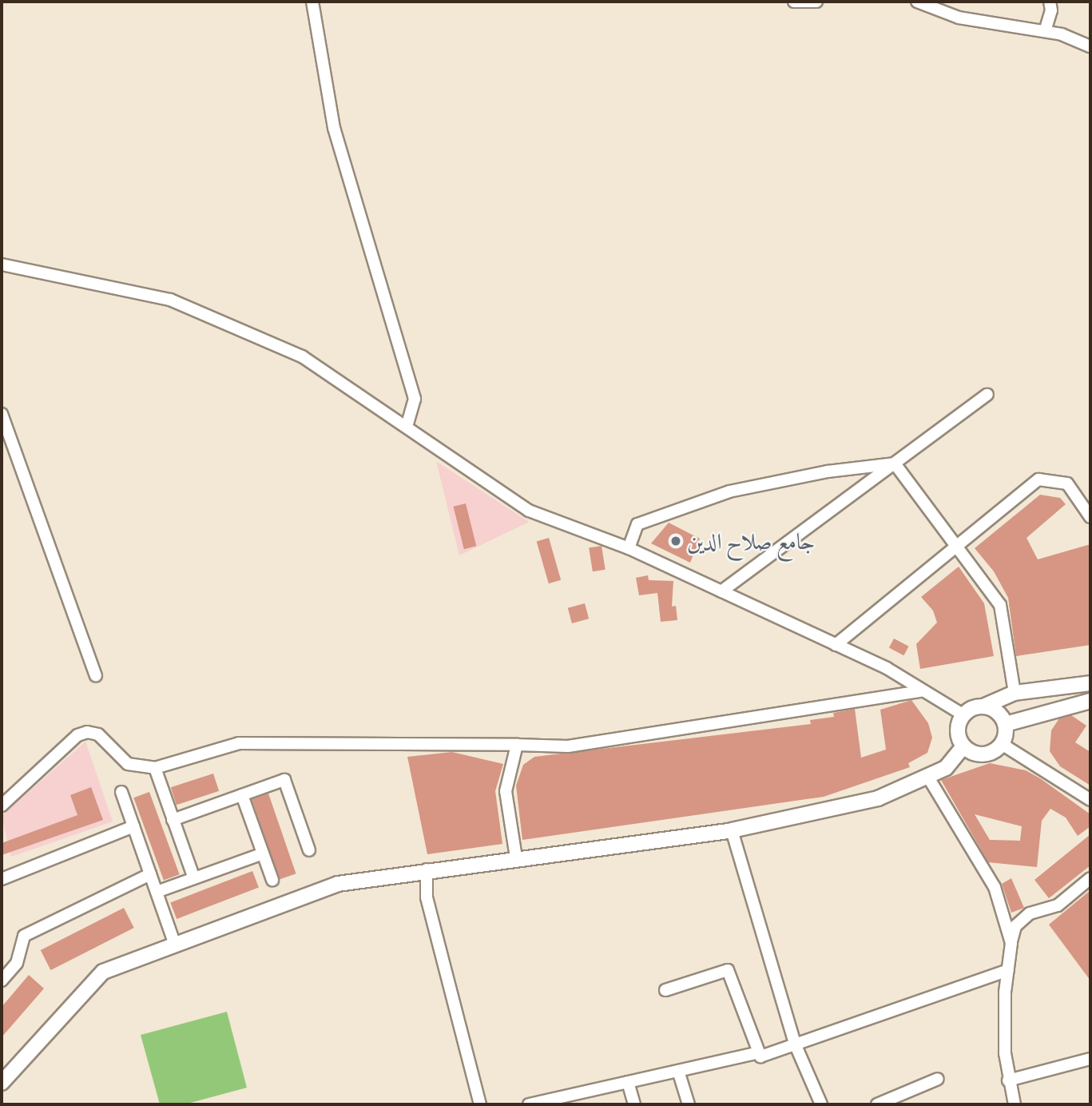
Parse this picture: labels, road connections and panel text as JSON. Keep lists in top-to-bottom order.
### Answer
{
  "places": ["جامع صلاح الدين"]
}
